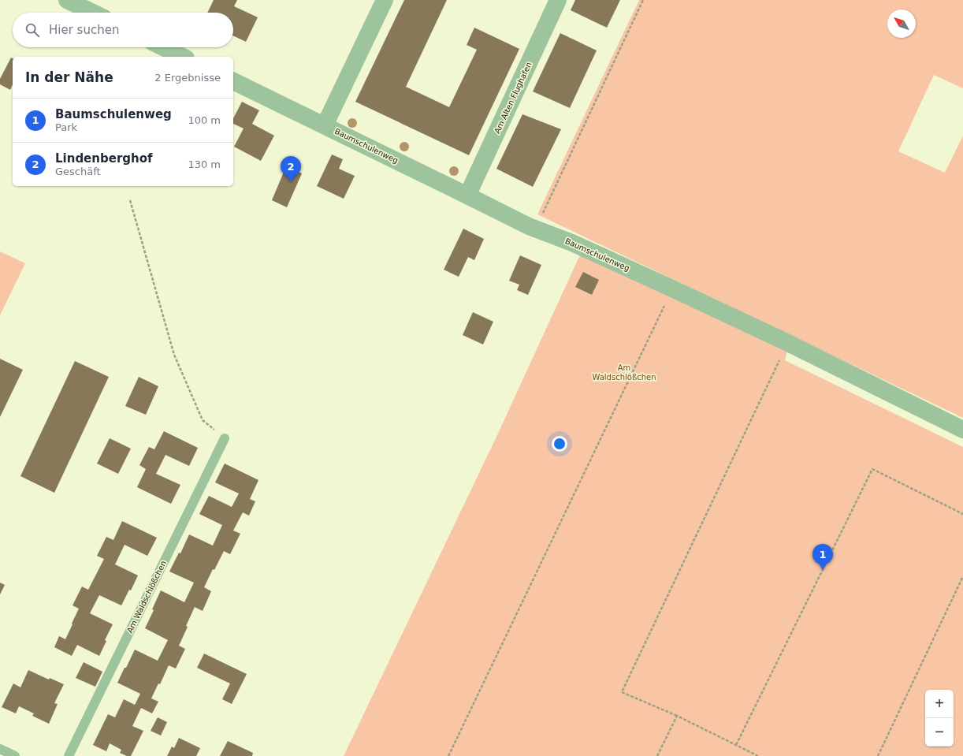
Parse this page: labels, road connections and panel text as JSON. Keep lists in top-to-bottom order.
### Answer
{
  "streets": {
    "street": ["Am Alten Flughafen", "Baumschulenweg"],
    "lane": ["Am Waldschlößchen"]
  },
  "crossings": [
    ["Am Alten Flughafen", "Baumschulenweg"]
  ],
  "parks": ["Am Waldschlößchen"],
  "north": "top left",
  "page": {
    "search": "Hier suchen",
    "heading": ["In der Nähe", "2 Ergebnisse"],
    "list": [
      {
        "mark": "1",
        "name": "Baumschulenweg",
        "note": "Park",
        "value": "100 m"
      },
      {
        "mark": "2",
        "name": "Lindenberghof",
        "note": "Geschäft",
        "value": "130 m"
      }
    ],
    "pins": ["2", "1"],
    "map_buttons": ["+", "−"]
  }
}
